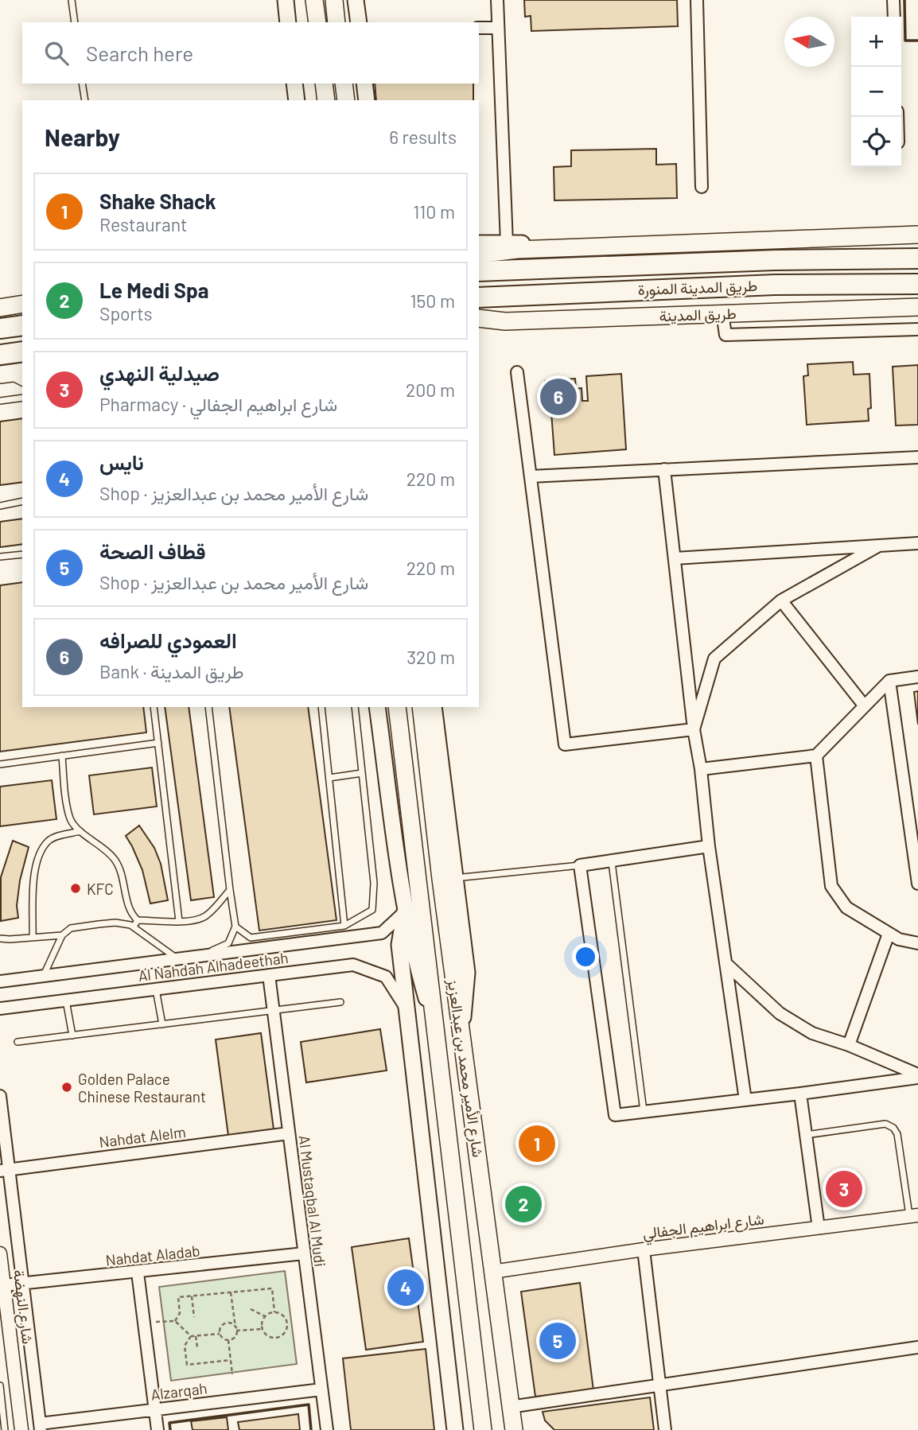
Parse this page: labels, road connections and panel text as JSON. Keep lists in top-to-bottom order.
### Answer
{
  "streets": {
    "highway": ["طريق المدينة المنورة"],
    "main road": ["طريق المدينة", "شارع الأمير محمد بن عبدالعزيز"],
    "street": [
      "Al Nahdah Alhadeethah",
      "Nahdat Alelm",
      "Al Mustaqbal Al Mudi",
      "شارع ابراهيم الجفالي",
      "Nahdat Aladab",
      "شارع النهضة",
      "Alzarqah"
    ]
  },
  "crossings": [
    ["Al Nahdah Alhadeethah", "Al Mustaqbal Al Mudi"],
    ["شارع الأمير محمد بن عبدالعزيز", "شارع ابراهيم الجفالي"],
    ["Nahdat Alelm", "Al Mustaqbal Al Mudi"],
    ["Al Mustaqbal Al Mudi", "Nahdat Aladab"],
    ["Al Mustaqbal Al Mudi", "Alzarqah"],
    ["Nahdat Aladab", "شارع النهضة"]
  ],
  "places": ["KFC", "Golden Palace Chinese Restaurant"],
  "north": "left",
  "page": {
    "map_buttons": ["+", "−"],
    "search": "Search here",
    "heading": ["Nearby", "6 results"],
    "list": [
      {
        "mark": "1",
        "name": "Shake Shack",
        "note": "Restaurant",
        "value": "110 m"
      },
      {
        "mark": "2",
        "name": "Le Medi Spa",
        "note": "Sports",
        "value": "150 m"
      },
      {
        "mark": "3",
        "name": "صيدلية النهدي",
        "note": "Pharmacy · شارع ابراهيم الجفالي",
        "value": "200 m"
      },
      {
        "mark": "4",
        "name": "نايس",
        "note": "Shop · شارع الأمير محمد بن عبدالعزيز",
        "value": "220 m"
      },
      {
        "mark": "5",
        "name": "قطاف الصحة",
        "note": "Shop · شارع الأمير محمد بن عبدالعزيز",
        "value": "220 m"
      },
      {
        "mark": "6",
        "name": "العمودي للصرافه",
        "note": "Bank · طريق المدينة",
        "value": "320 m"
      }
    ],
    "pins": [
      "6",
      "1",
      "3",
      "2",
      "4",
      "5"
    ]
  }
}
